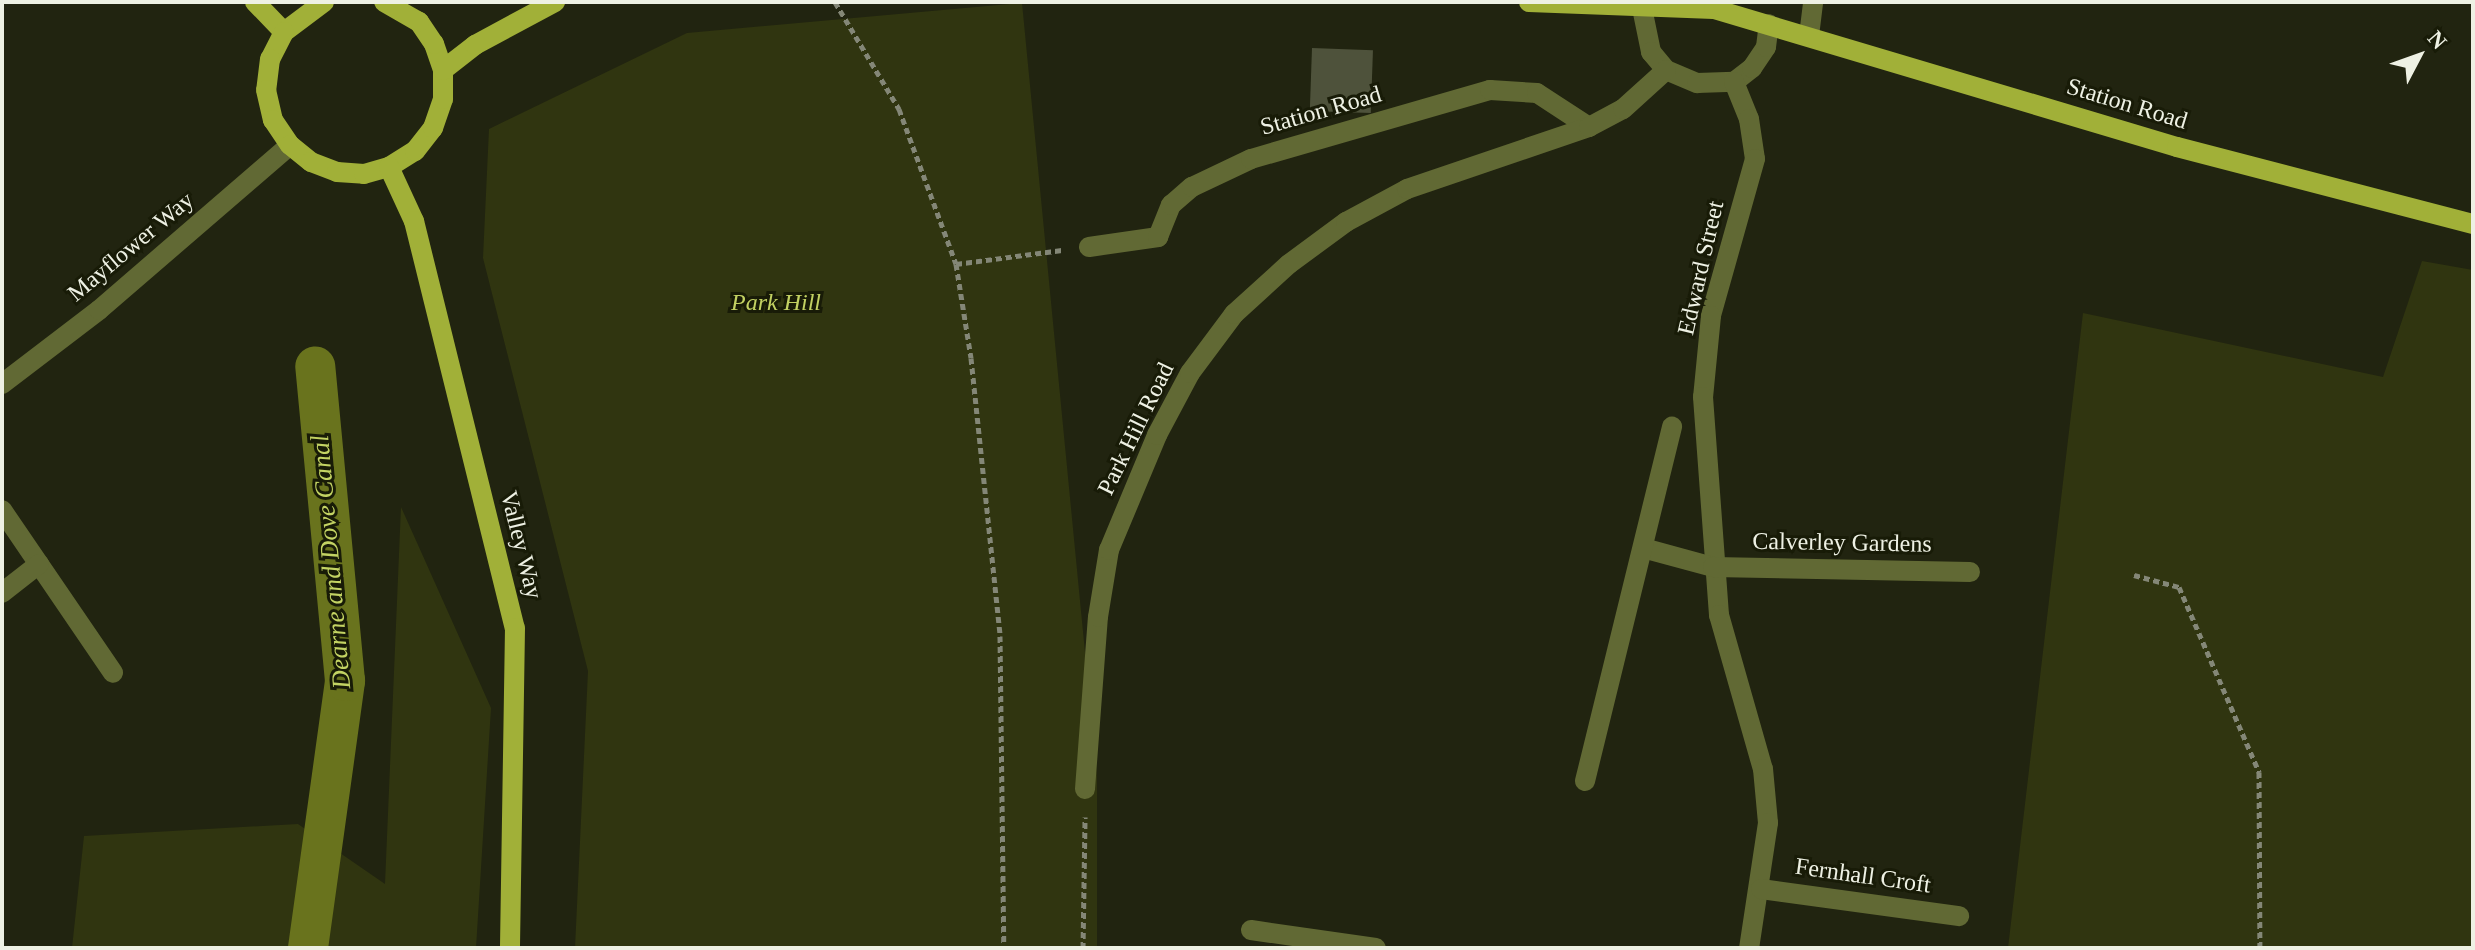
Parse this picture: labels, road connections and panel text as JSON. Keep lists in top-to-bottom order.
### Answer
{
  "streets": {
    "main road": ["Station Road", "Valley Way"],
    "street": [
      "Mayflower Way",
      "Edward Street",
      "Park Hill Road",
      "Calverley Gardens",
      "Fernhall Croft"
    ]
  },
  "crossings": [
    ["Station Road", "Park Hill Road"],
    ["Edward Street", "Calverley Gardens"],
    ["Edward Street", "Fernhall Croft"]
  ],
  "water": ["Dearne and Dove Canal"],
  "parks": ["Park Hill"],
  "north": "top right"
}
